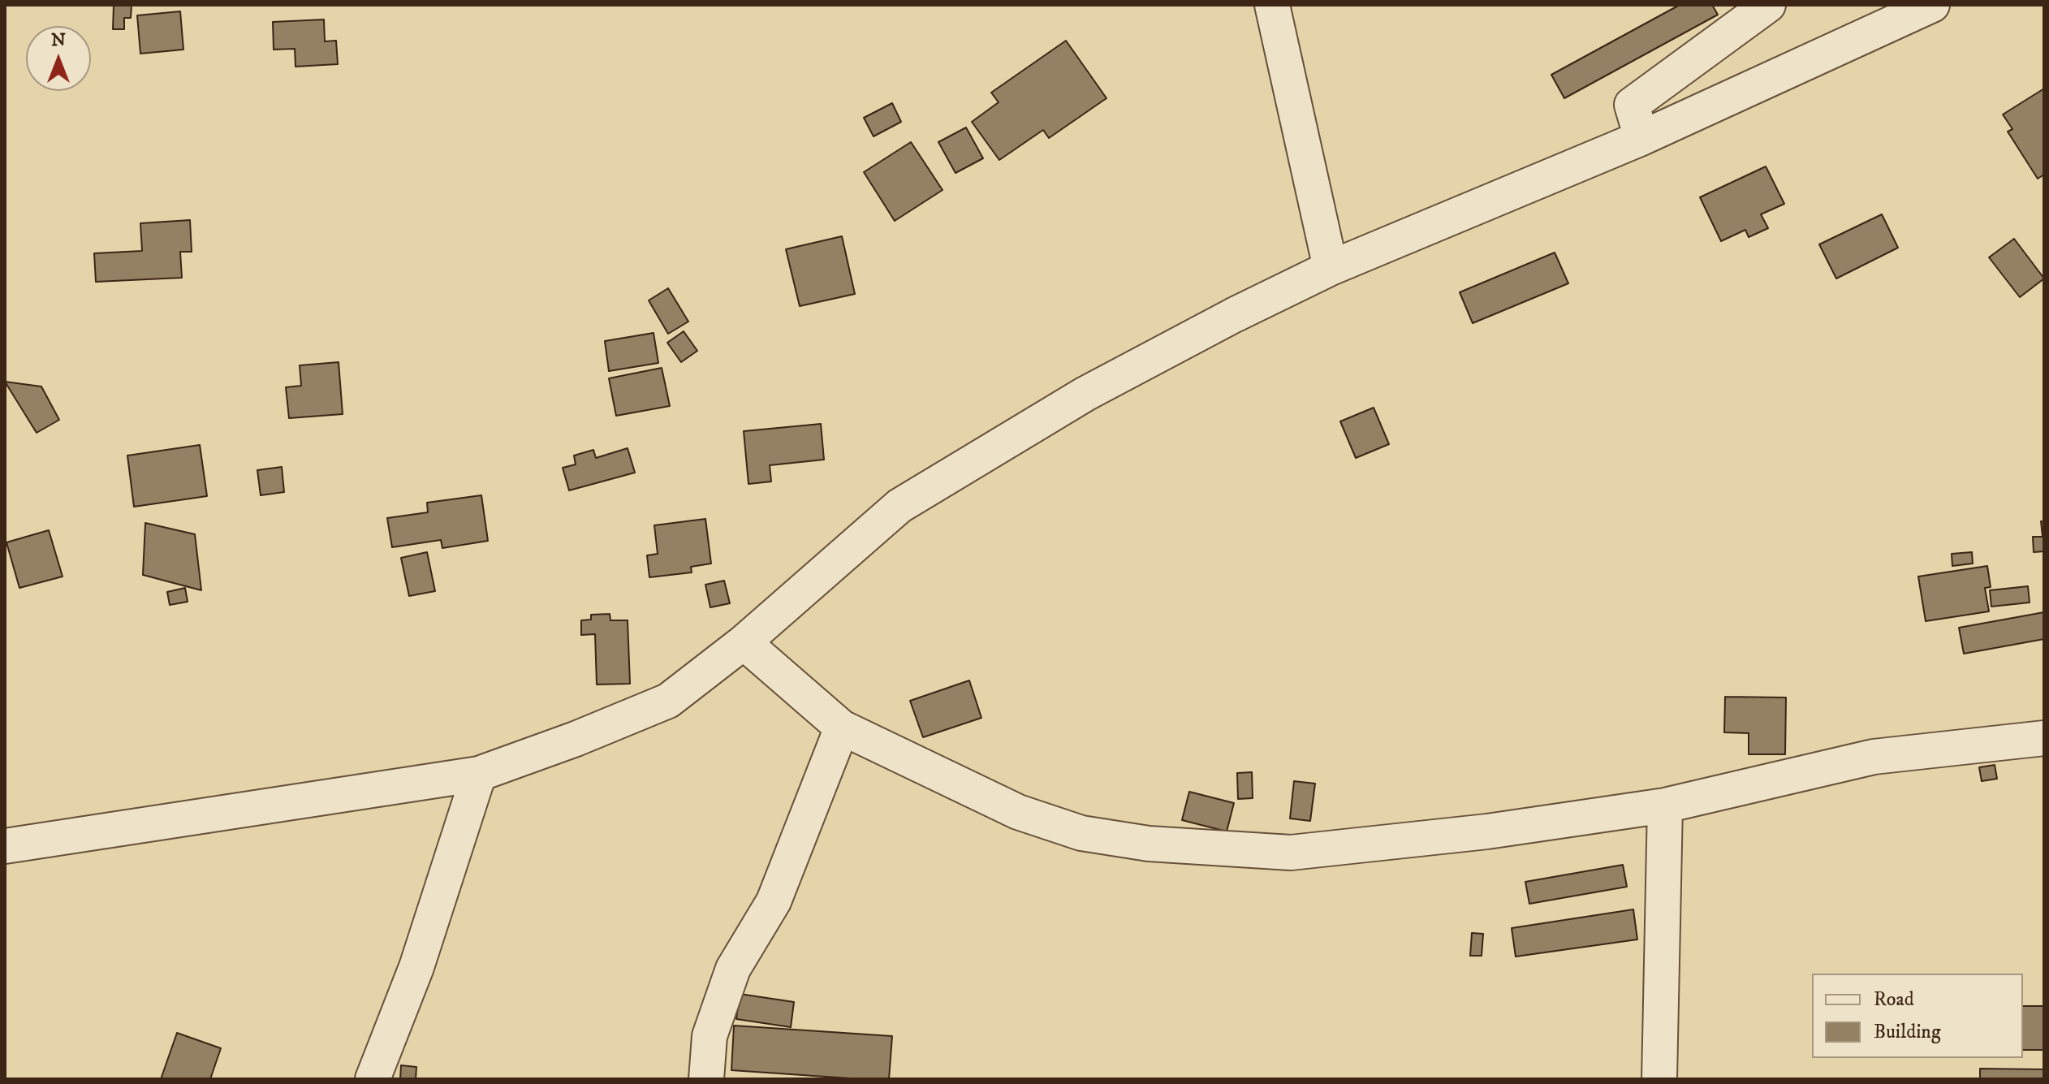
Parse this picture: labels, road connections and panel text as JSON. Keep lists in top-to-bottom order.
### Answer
{
  "legend": ["Road", "Building"],
  "north": "top"
}
